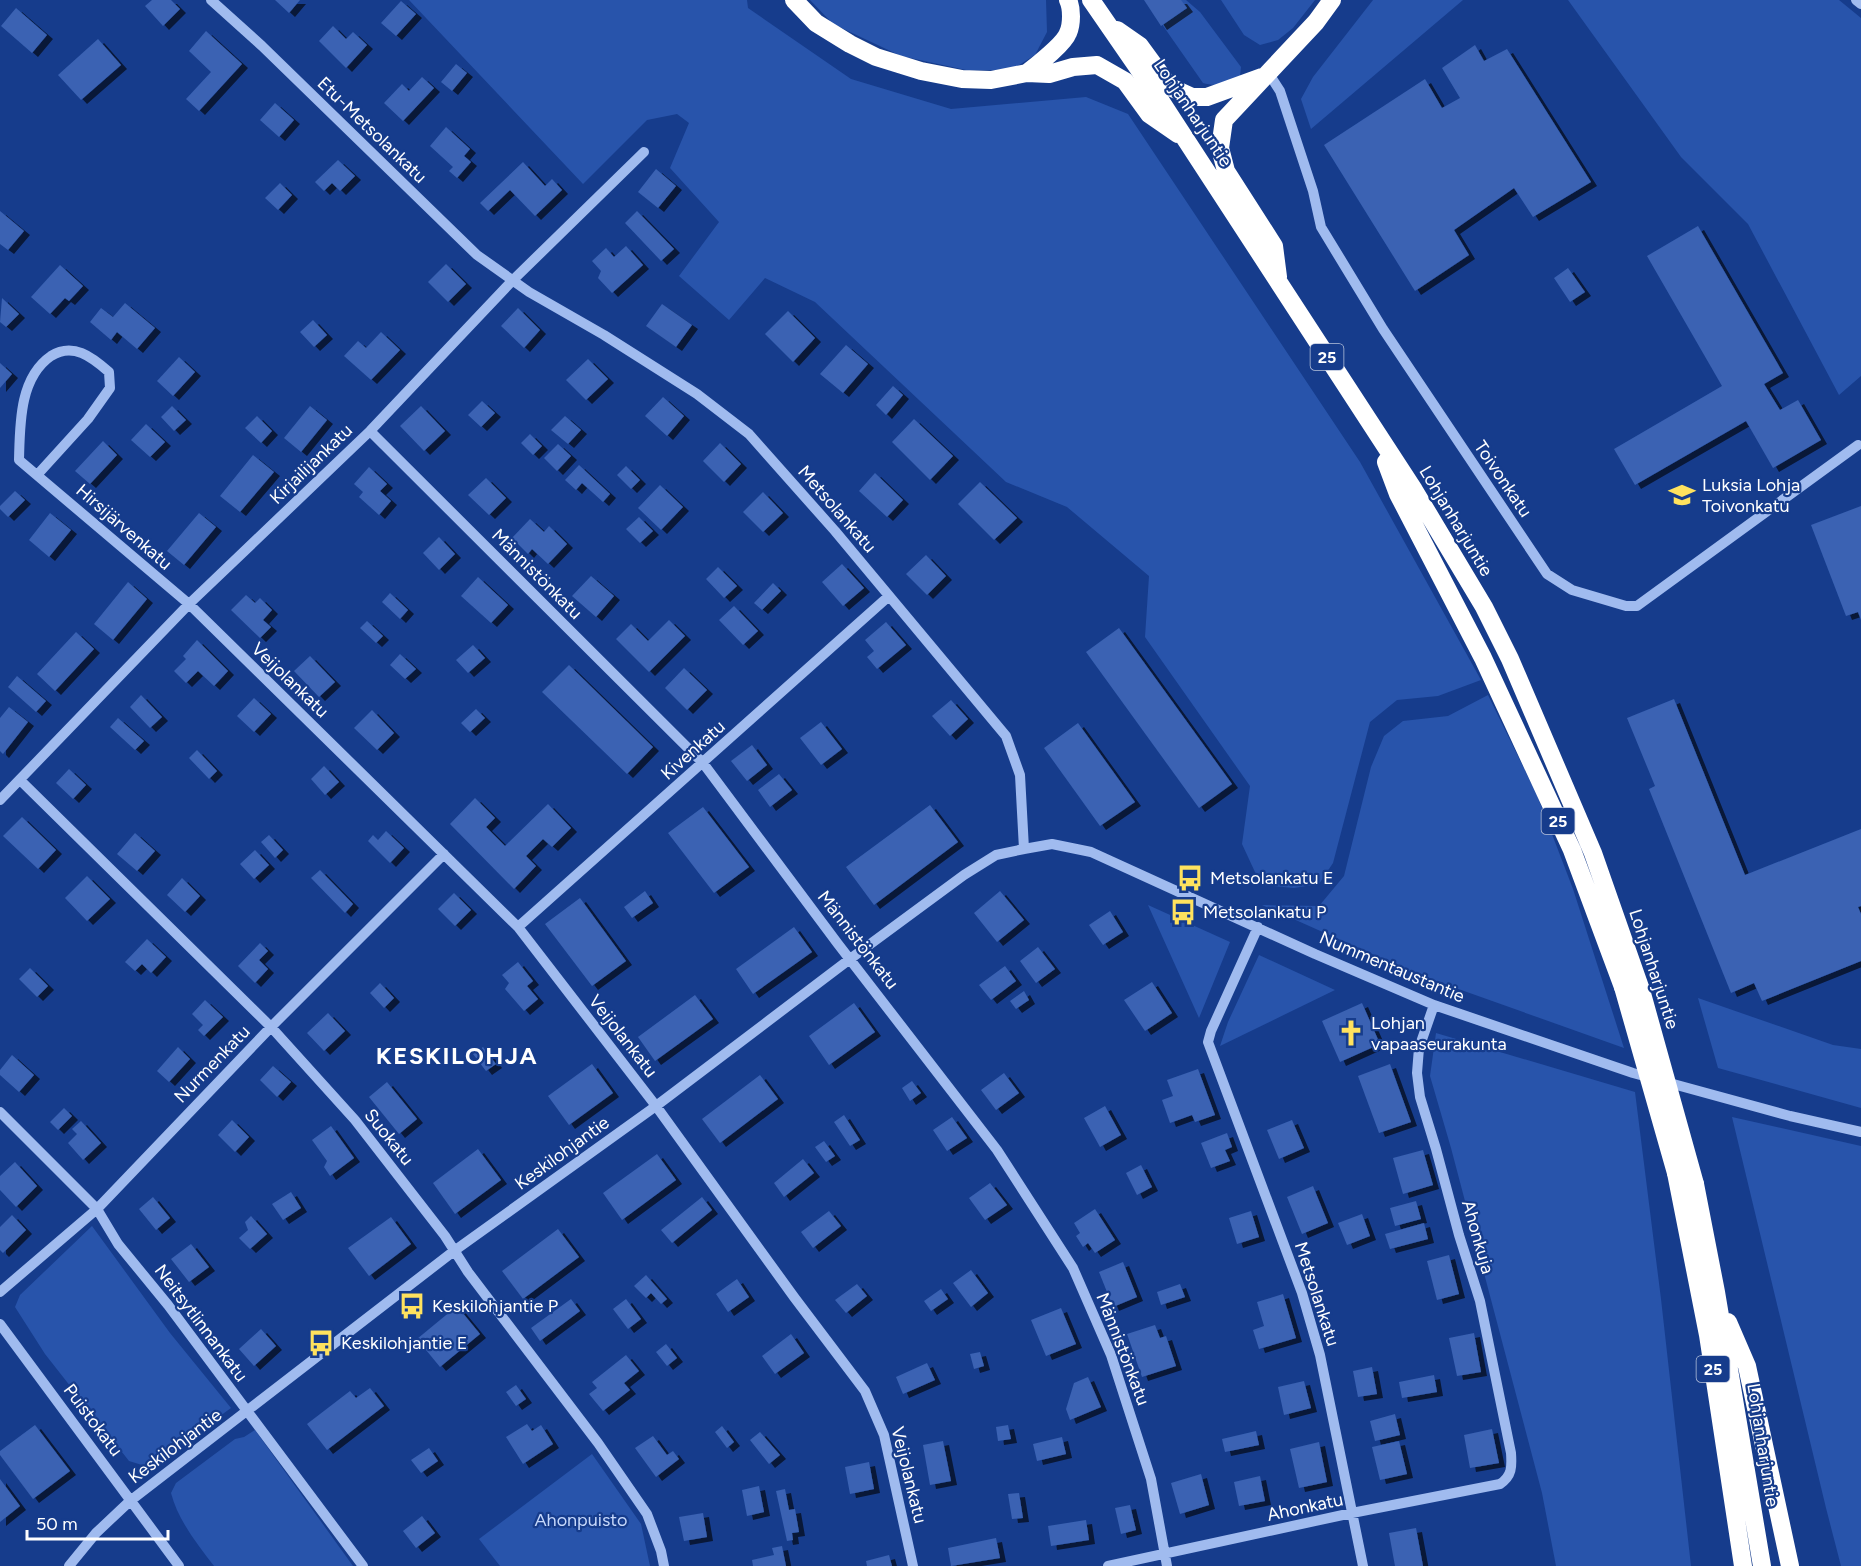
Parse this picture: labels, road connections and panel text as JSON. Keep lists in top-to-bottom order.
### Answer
{
  "streets": {
    "highway": ["Lohjanharjuntie", "25"],
    "street": [
      "Etu-Metsolankatu",
      "Kirjailijankatu",
      "Toivonkatu",
      "Metsolankatu",
      "Hirsijärvenkatu",
      "Männistönkatu",
      "Veijolankatu",
      "Kivenkatu",
      "Nummentaustantie",
      "Nurmenkatu",
      "Suokatu",
      "Keskilohjantie",
      "Ahonkuja",
      "Neitsytlinnankatu",
      "Puistokatu",
      "Ahonkatu"
    ]
  },
  "crossings": [
    ["Etu-Metsolankatu", "Kirjailijankatu"],
    ["Etu-Metsolankatu", "Metsolankatu"],
    ["Kirjailijankatu", "Metsolankatu"],
    ["Kirjailijankatu", "Hirsijärvenkatu"],
    ["Kirjailijankatu", "Männistönkatu"],
    ["Kirjailijankatu", "Veijolankatu"],
    ["Kirjailijankatu", "Suokatu"],
    ["Metsolankatu", "Kivenkatu"],
    ["Metsolankatu", "Nummentaustantie"],
    ["Metsolankatu", "Keskilohjantie"],
    ["Metsolankatu", "Ahonkatu"],
    ["Hirsijärvenkatu", "Veijolankatu"],
    ["Männistönkatu", "Kivenkatu"],
    ["Männistönkatu", "Keskilohjantie"],
    ["Männistönkatu", "Ahonkatu"],
    ["Veijolankatu", "Kivenkatu"],
    ["Veijolankatu", "Nurmenkatu"],
    ["Veijolankatu", "Keskilohjantie"],
    ["Nummentaustantie", "Keskilohjantie"],
    ["Nummentaustantie", "Ahonkuja"],
    ["Nurmenkatu", "Suokatu"],
    ["Nurmenkatu", "Neitsytlinnankatu"],
    ["Suokatu", "Keskilohjantie"],
    ["Keskilohjantie", "Neitsytlinnankatu"],
    ["Keskilohjantie", "Puistokatu"],
    ["Ahonkuja", "Ahonkatu"]
  ],
  "districts": ["KESKILOHJA"],
  "parks": ["Ahonpuisto"],
  "places": {
    "school or university": ["Luksia Lohja Toivonkatu"],
    "bus stop": [
      "Metsolankatu E",
      "Metsolankatu P",
      "Keskilohjantie P",
      "Keskilohjantie E"
    ],
    "church": ["Lohjan vapaaseurakunta"]
  },
  "scale_bar": "50 m"
}
